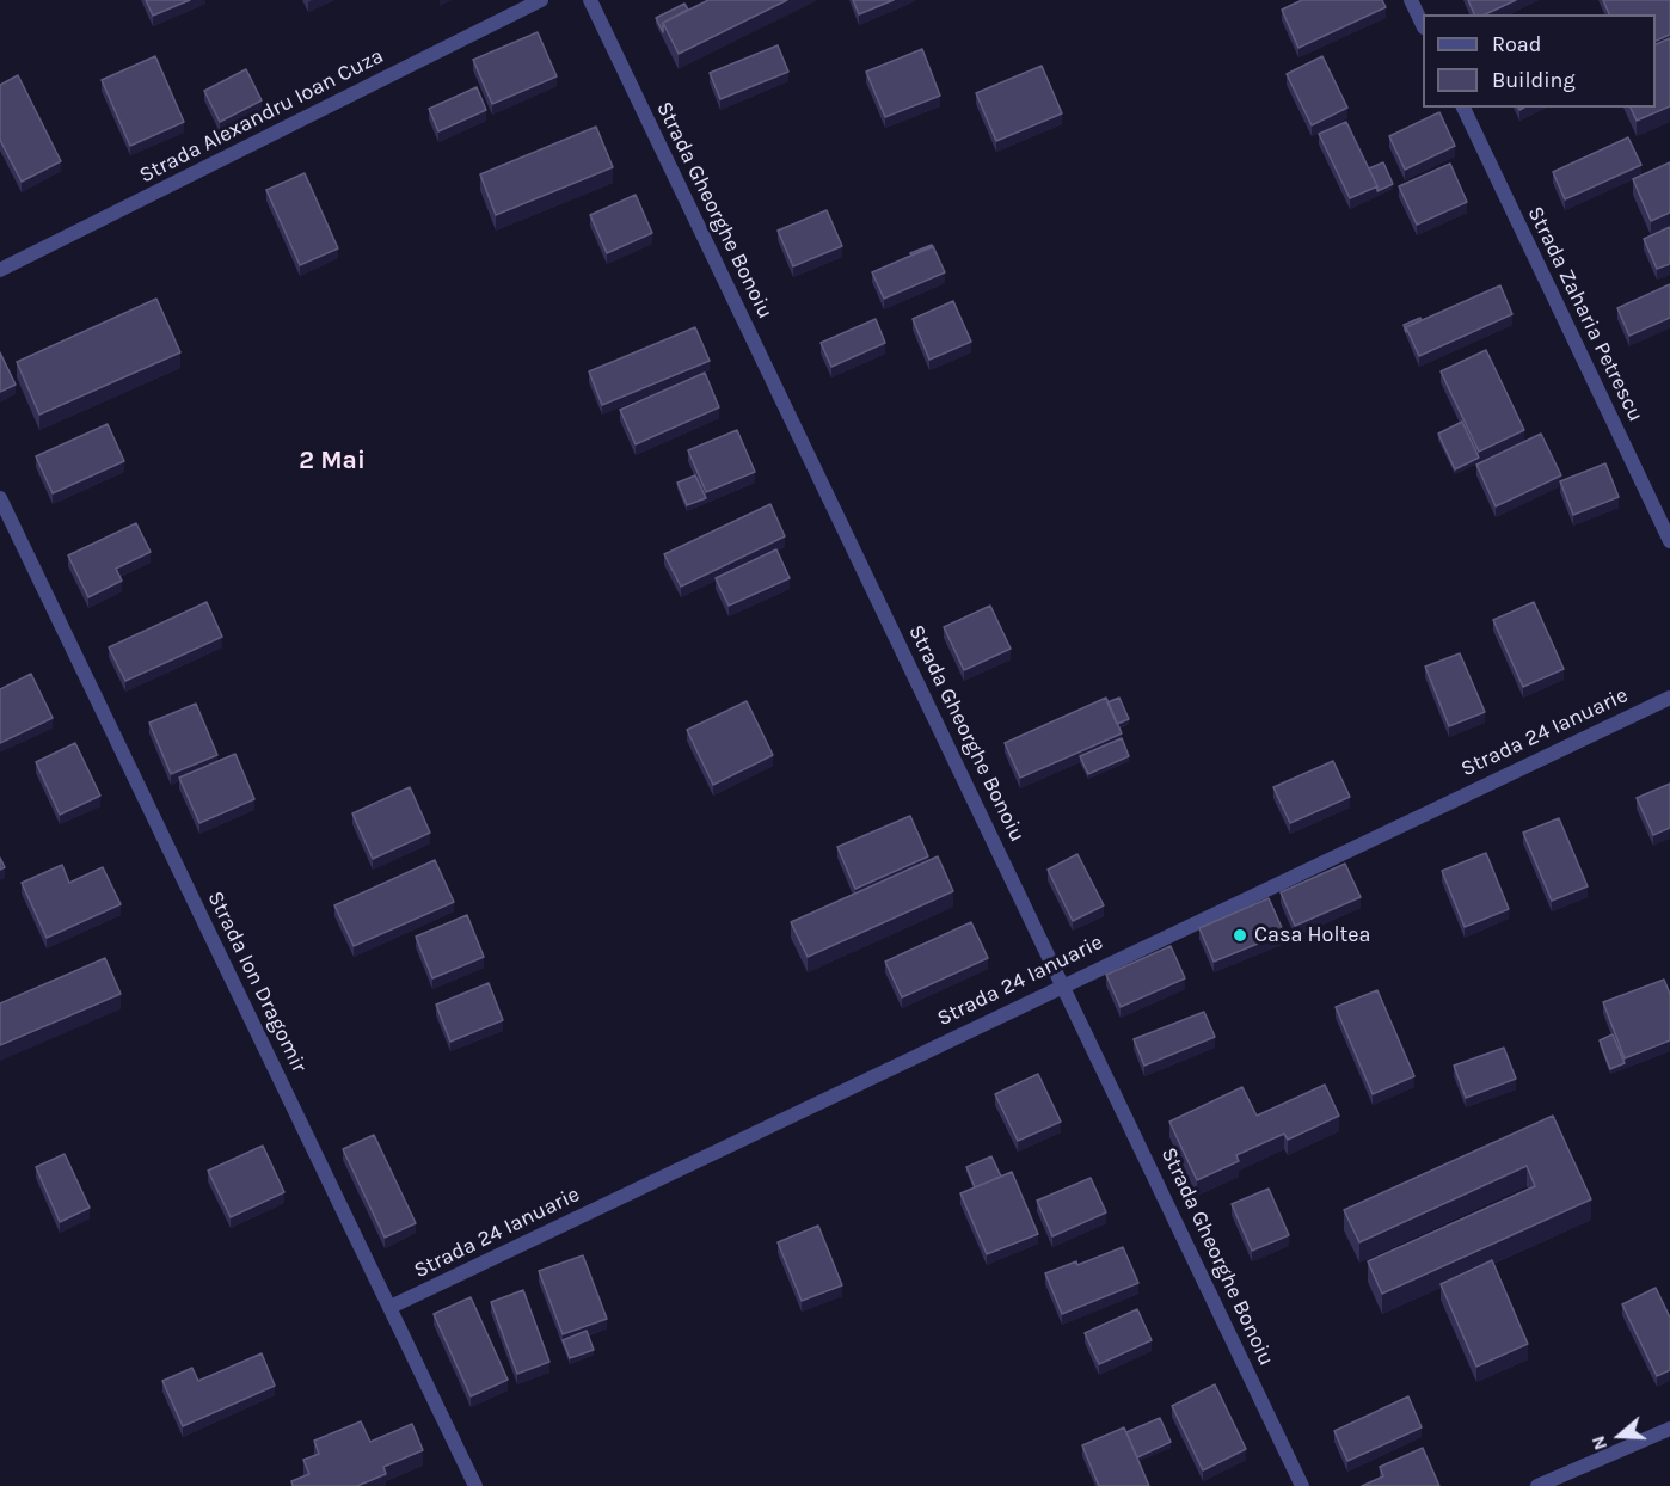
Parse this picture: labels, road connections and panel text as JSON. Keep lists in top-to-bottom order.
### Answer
{
  "streets": {
    "street": [
      "Strada Alexandru Ioan Cuza",
      "Strada Gheorghe Bonoiu",
      "Strada Zaharia Petrescu",
      "Strada 24 Ianuarie",
      "Strada Ion Dragomir"
    ]
  },
  "crossings": [
    ["Strada Gheorghe Bonoiu", "Strada 24 Ianuarie"],
    ["Strada 24 Ianuarie", "Strada Ion Dragomir"]
  ],
  "districts": ["2 Mai"],
  "places": ["Casa Holtea"],
  "legend": ["Road", "Building"],
  "north": "left"
}
